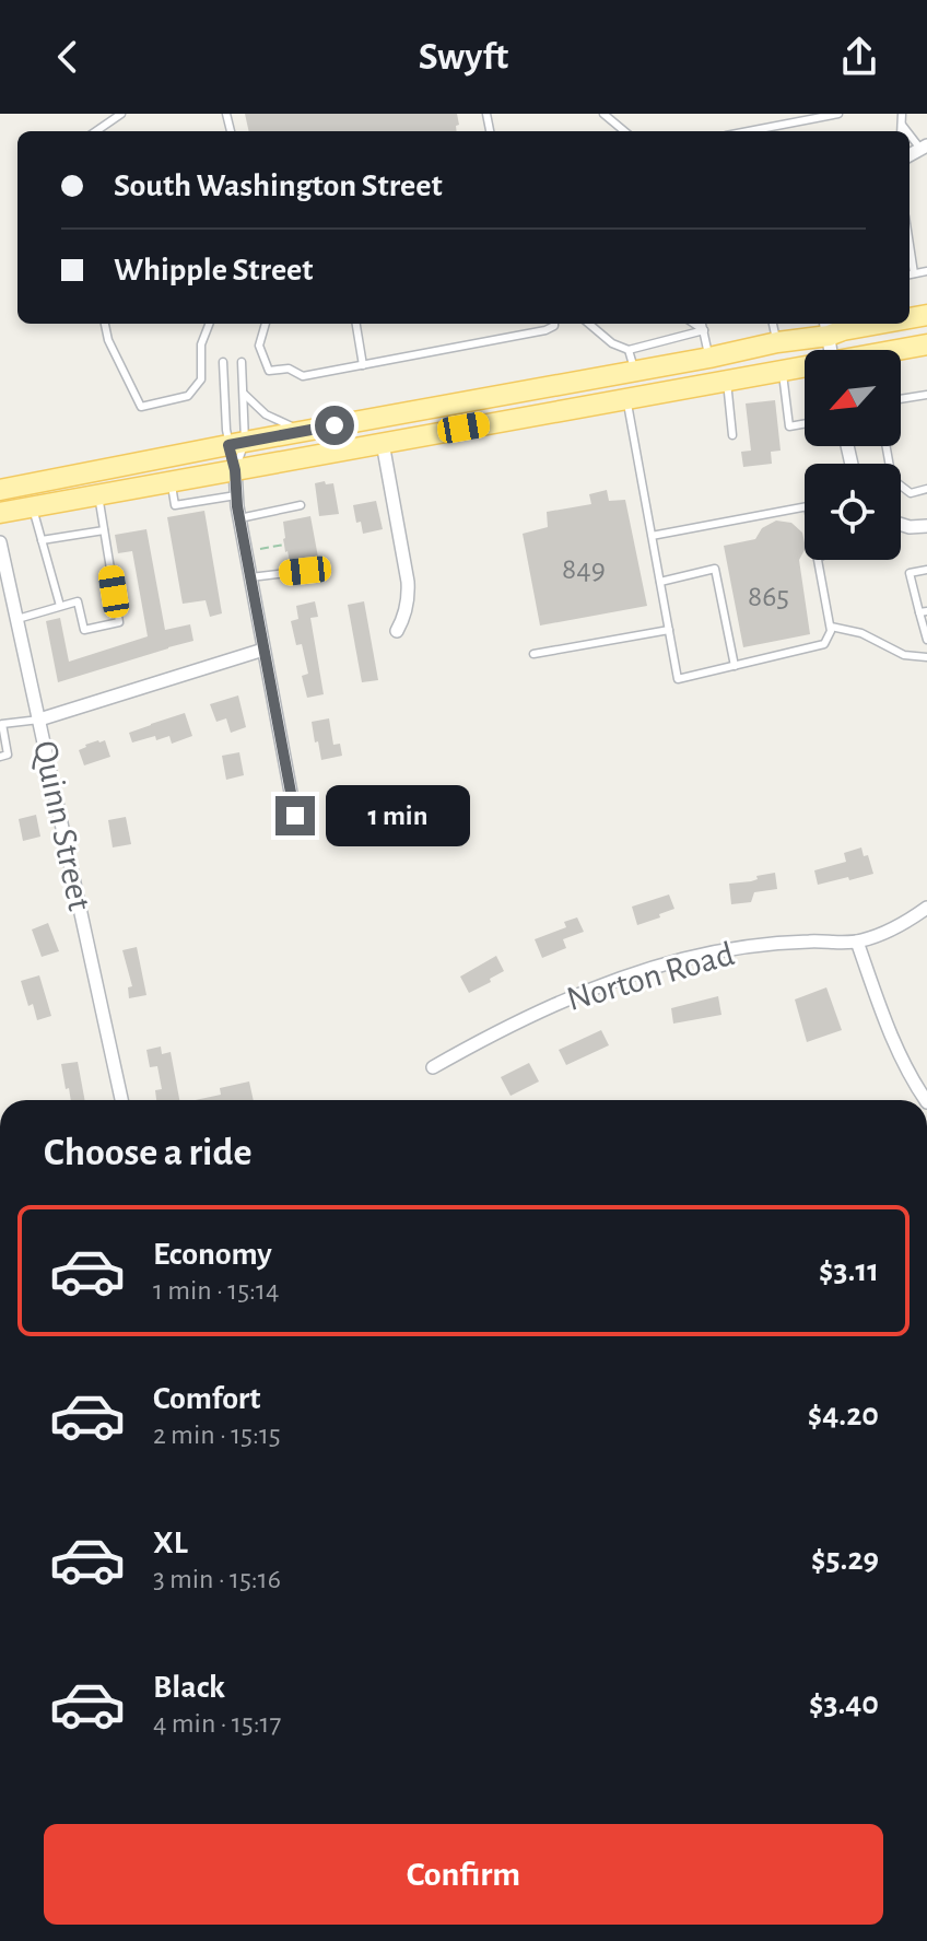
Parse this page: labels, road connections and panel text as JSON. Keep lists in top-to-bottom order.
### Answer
{
  "streets": {
    "street": ["Quinn Street", "Norton Road"]
  },
  "house_numbers": ["849", "865"],
  "north": "bottom left",
  "page": {
    "header": "Swyft",
    "banner": ["South Washington Street", "Whipple Street"],
    "bubble": "1 min",
    "heading": "Choose a ride",
    "list": [
      {
        "name": "Economy",
        "note": "1 min · 15:14",
        "value": "$3.11"
      },
      {
        "name": "Comfort",
        "note": "2 min · 15:15",
        "value": "$4.20"
      },
      {
        "name": "XL",
        "note": "3 min · 15:16",
        "value": "$5.29"
      },
      {
        "name": "Black",
        "note": "4 min · 15:17",
        "value": "$3.40"
      }
    ],
    "buttons": "Confirm"
  }
}
